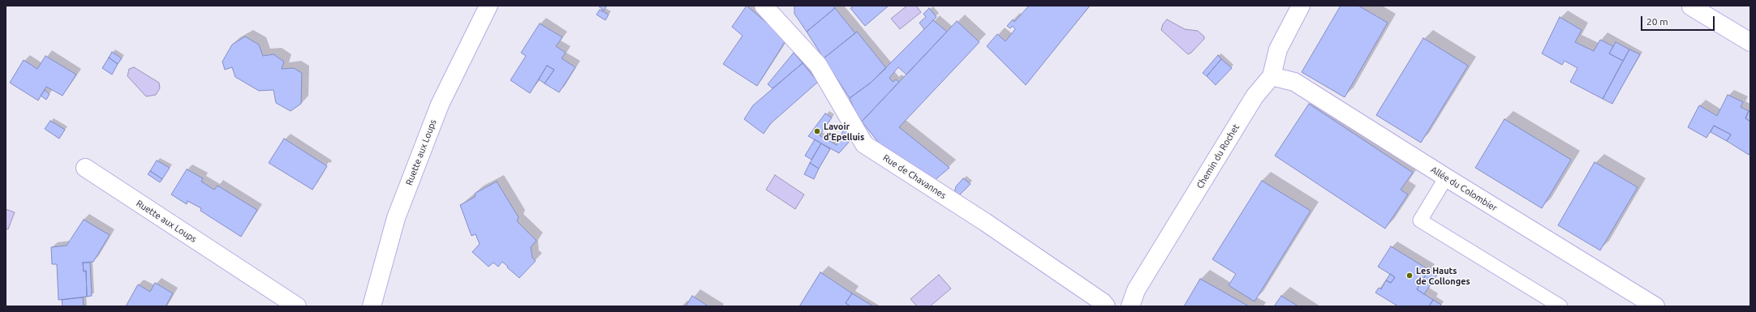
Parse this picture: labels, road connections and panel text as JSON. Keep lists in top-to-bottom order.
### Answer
{
  "streets": {
    "street": [
      "Ruette aux Loups",
      "Chemin du Rochet",
      "Rue de Chavannes",
      "Allée du Colombier"
    ]
  },
  "crossings": [
    ["Chemin du Rochet", "Allée du Colombier"]
  ],
  "places": ["Lavoir d'Epelluis", "Les Hauts de Collonges"],
  "scale_bar": "20 m"
}
